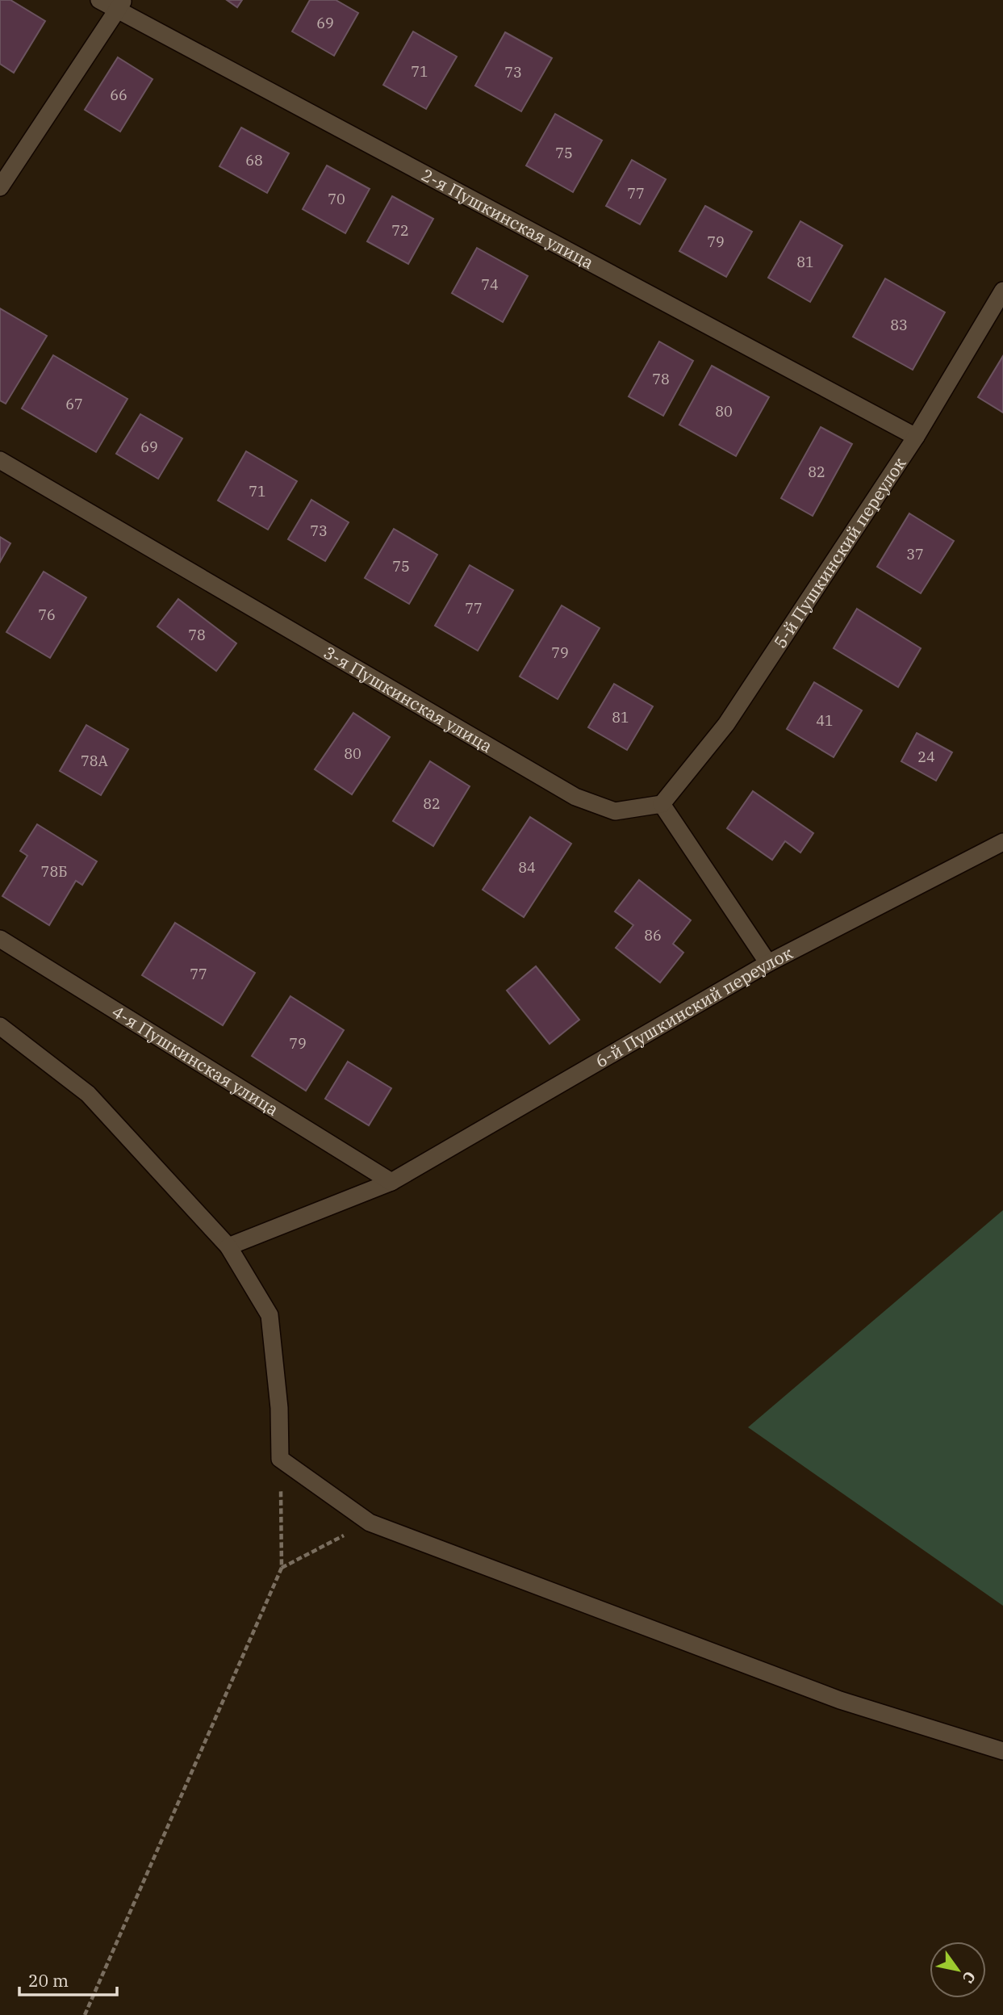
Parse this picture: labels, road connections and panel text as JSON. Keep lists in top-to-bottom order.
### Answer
{
  "streets": {
    "street": [
      "2-я Пушкинская улица",
      "5-й Пушкинский переулок",
      "3-я Пушкинская улица",
      "6-й Пушкинский переулок",
      "4-я Пушкинская улица"
    ]
  },
  "crossings": [
    ["2-я Пушкинская улица", "5-й Пушкинский переулок"],
    ["5-й Пушкинский переулок", "3-я Пушкинская улица"],
    ["6-й Пушкинский переулок", "4-я Пушкинская улица"]
  ],
  "house_numbers": [
    "69",
    "71",
    "73",
    "66",
    "75",
    "68",
    "77",
    "70",
    "72",
    "79",
    "81",
    "74",
    "83",
    "78",
    "67",
    "80",
    "69",
    "82",
    "71",
    "73",
    "37",
    "75",
    "77",
    "76",
    "78",
    "79",
    "81",
    "41",
    "80",
    "24",
    "78А",
    "82",
    "84",
    "78Б",
    "86",
    "77",
    "79"
  ],
  "scale_bar": "20 m",
  "north": "bottom right"
}
